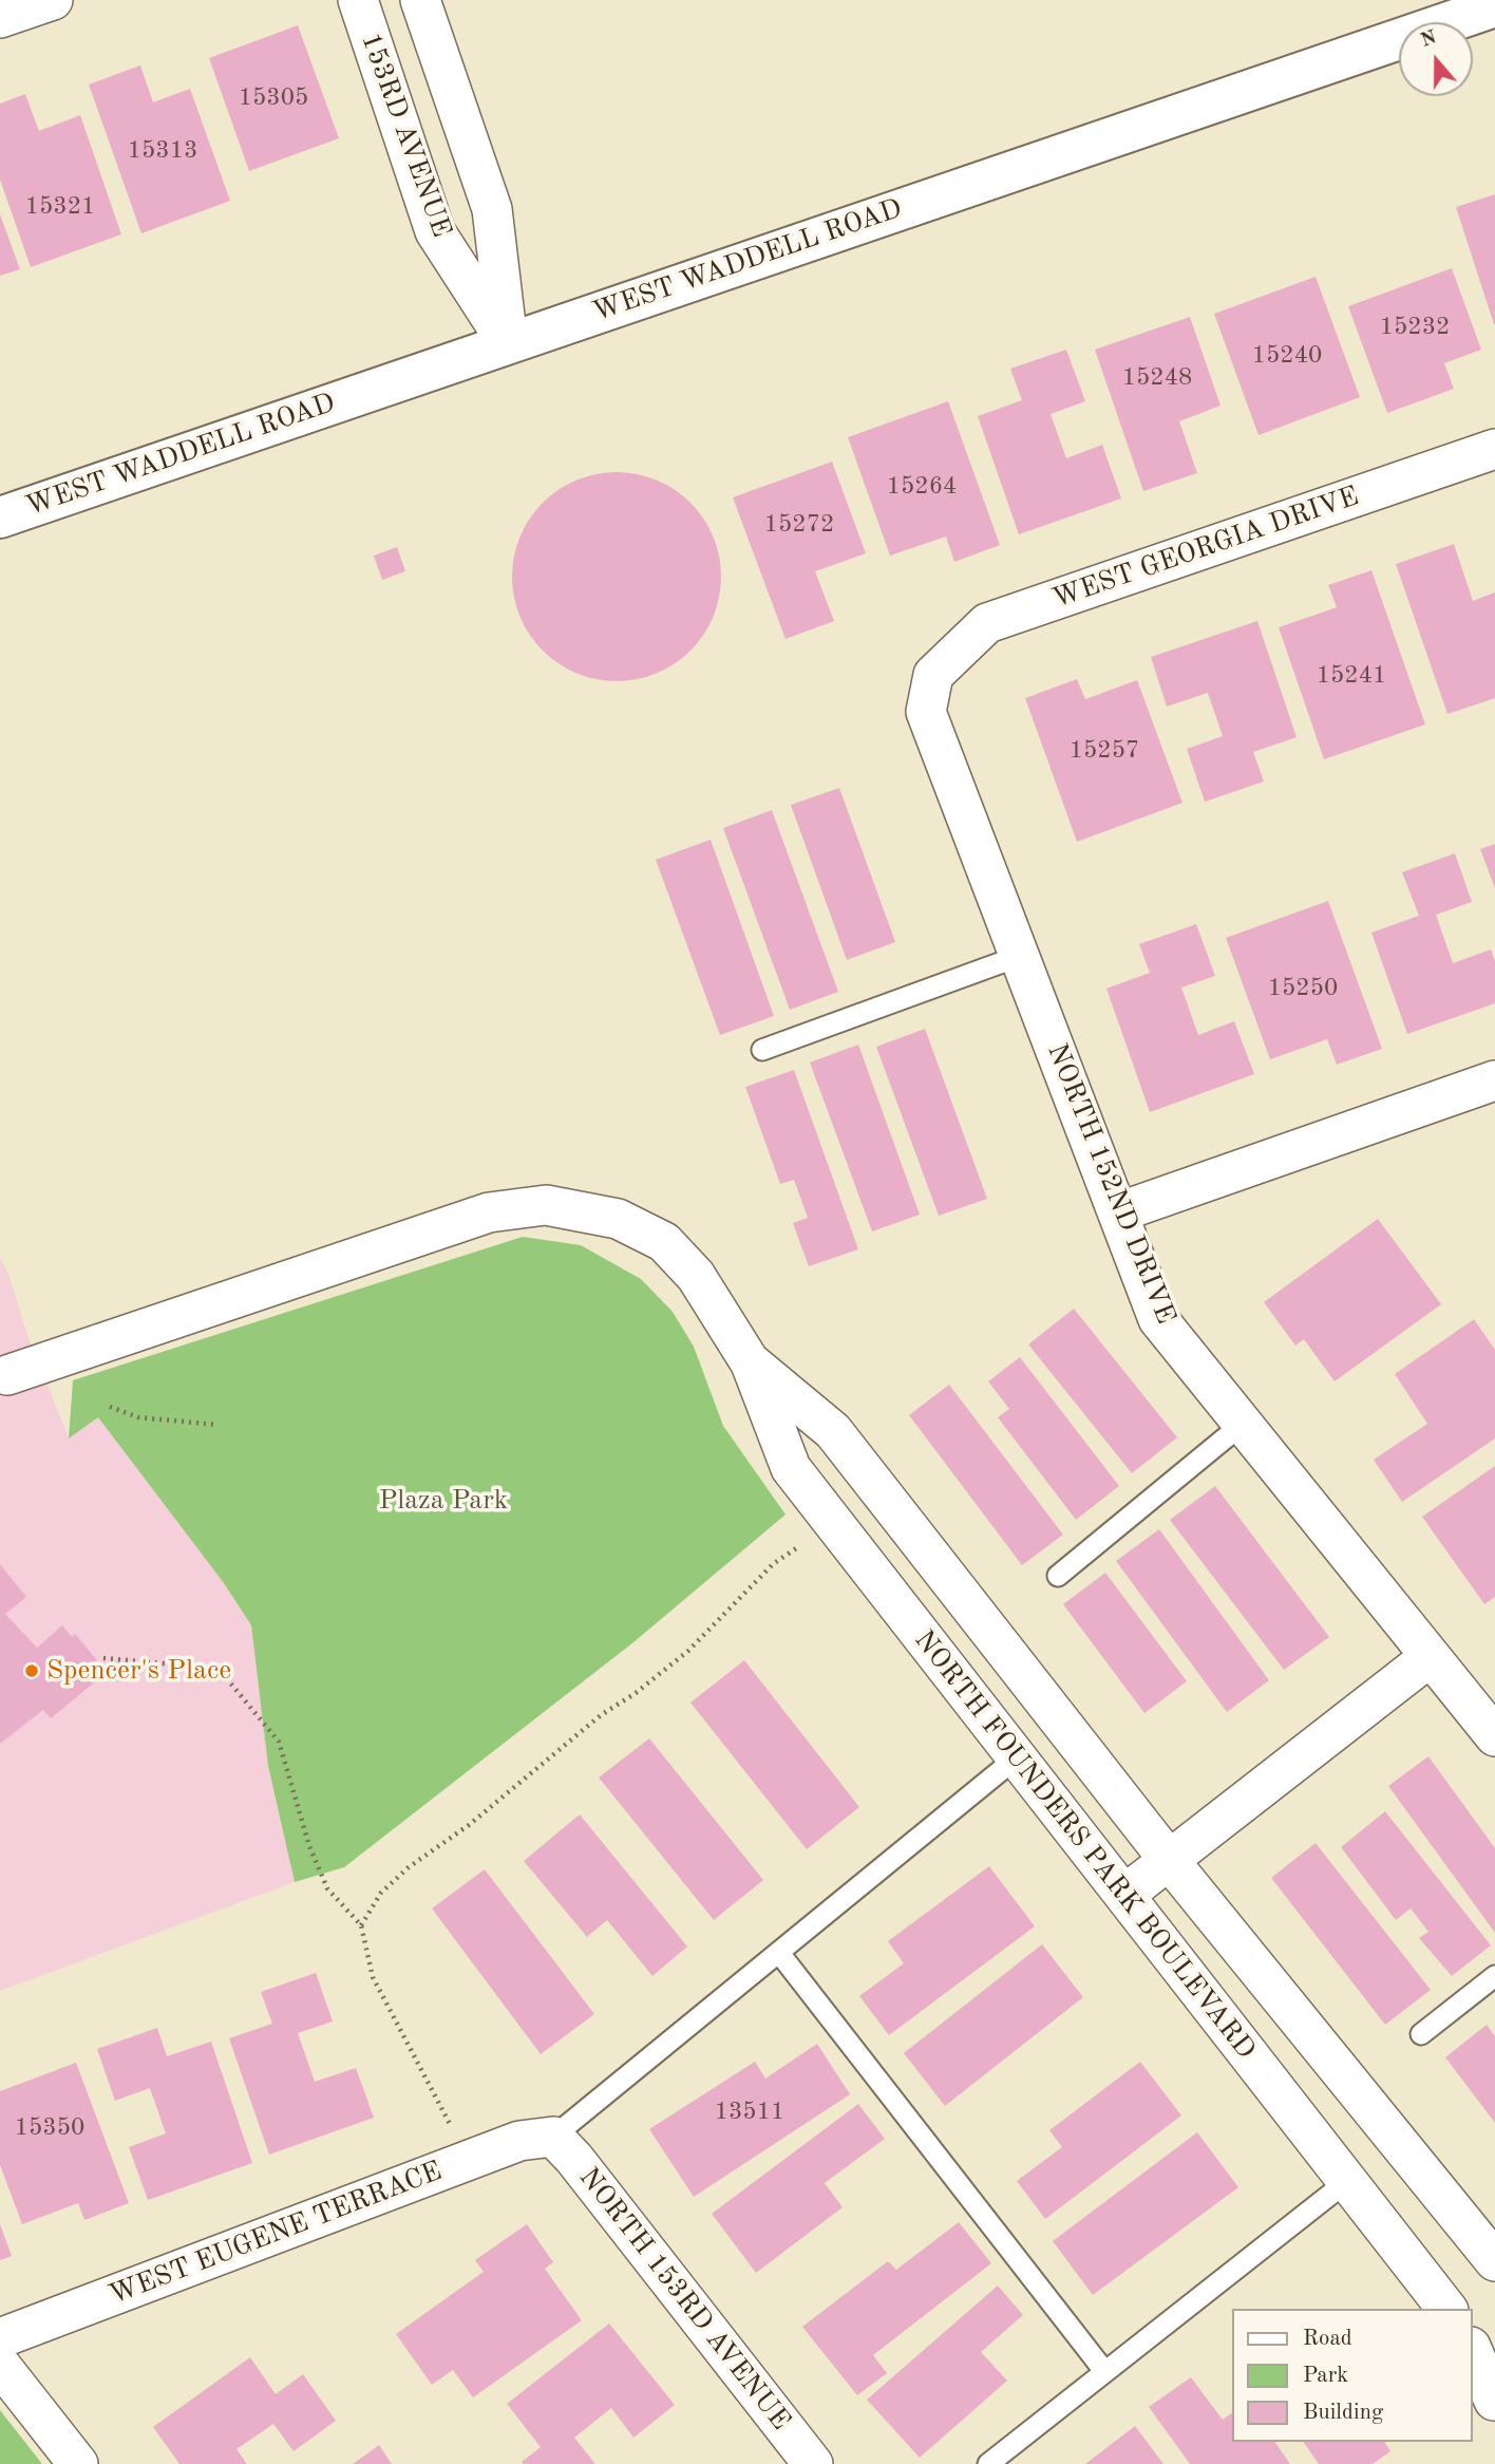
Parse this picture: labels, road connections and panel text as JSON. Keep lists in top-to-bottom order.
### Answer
{
  "streets": {
    "main road": ["WEST WADDELL ROAD"],
    "street": [
      "153RD AVENUE",
      "WEST GEORGIA DRIVE",
      "NORTH 152ND DRIVE",
      "NORTH FOUNDERS PARK BOULEVARD",
      "WEST EUGENE TERRACE",
      "NORTH 153RD AVENUE"
    ]
  },
  "crossings": [
    ["153RD AVENUE", "WEST WADDELL ROAD"],
    ["WEST GEORGIA DRIVE", "NORTH 152ND DRIVE"],
    ["WEST EUGENE TERRACE", "NORTH 153RD AVENUE"]
  ],
  "parks": ["Plaza Park"],
  "places": ["Spencer's Place"],
  "house_numbers": [
    "15305",
    "15313",
    "15321",
    "15232",
    "15240",
    "15248",
    "15264",
    "15272",
    "15241",
    "15257",
    "15250",
    "13511",
    "15350"
  ],
  "legend": ["Road", "Park", "Building"],
  "north": "top"
}
